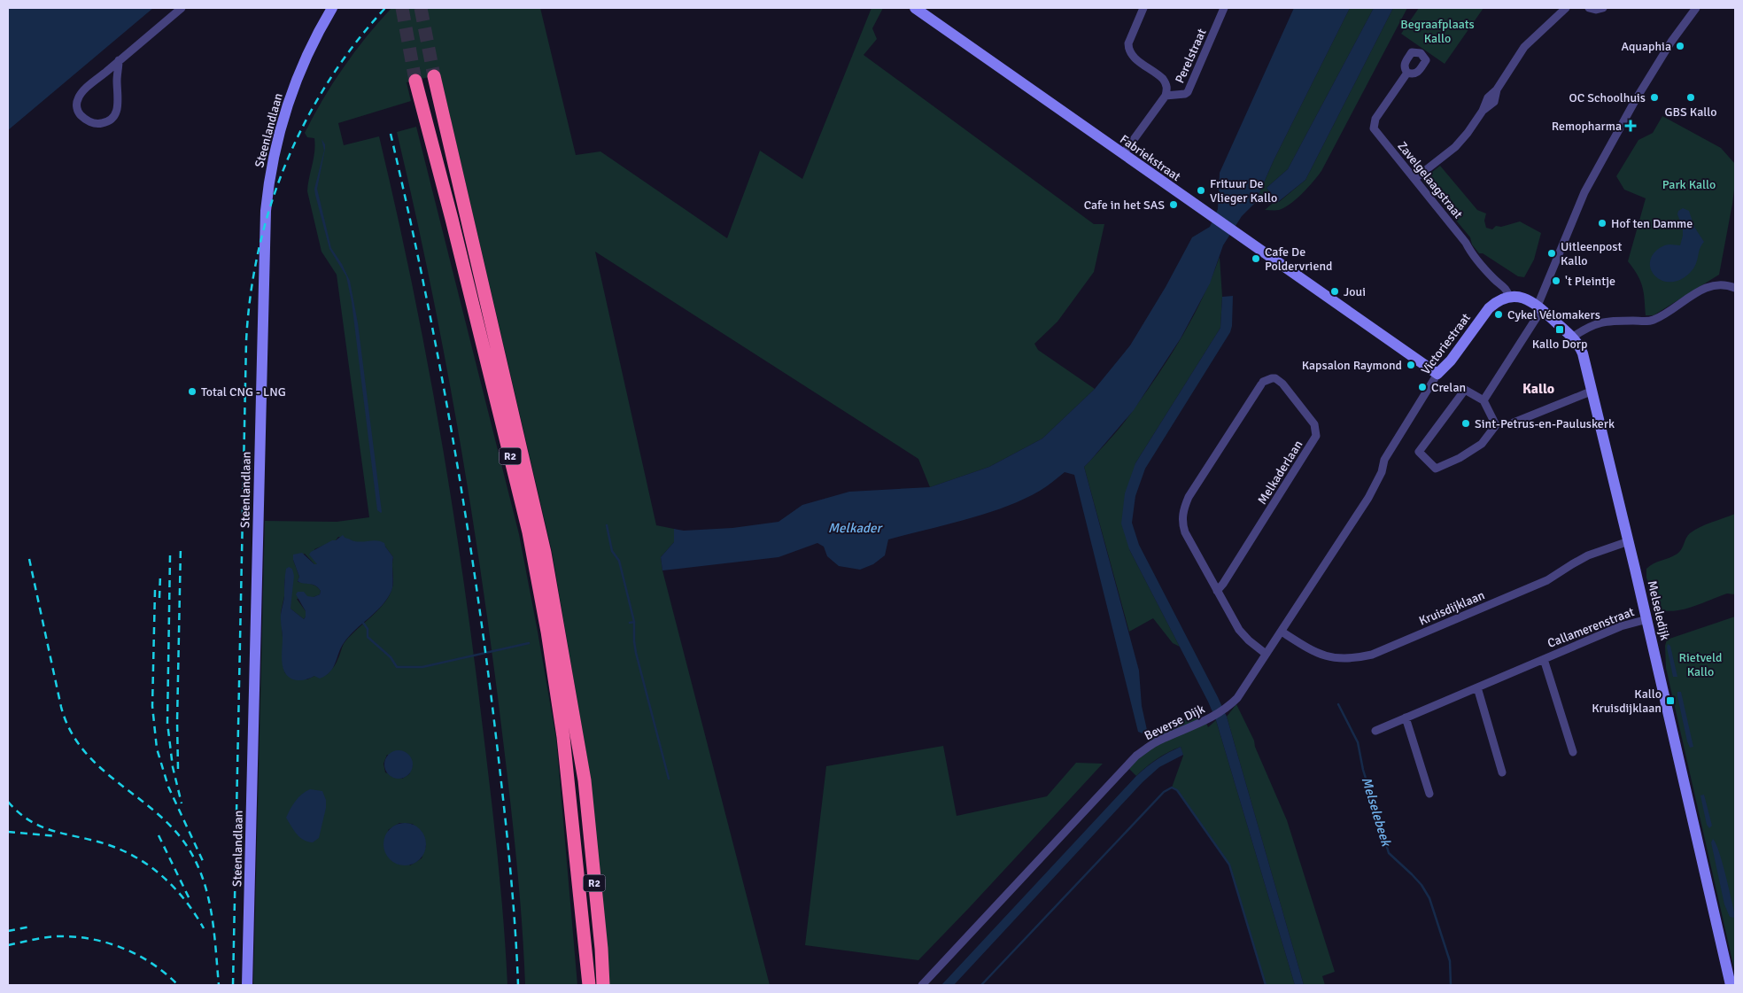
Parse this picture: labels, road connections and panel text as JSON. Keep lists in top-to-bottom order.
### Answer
{
  "streets": {
    "highway": ["R2"],
    "main road": [
      "Steenlandlaan",
      "Fabriekstraat",
      "Victoriestraat",
      "Melseledijk"
    ],
    "street": [
      "Perelstraat",
      "Zavelgelaagstraat",
      "Melkaderlaan",
      "Kruisdijklaan",
      "Callamerenstraat",
      "Beverse Dijk"
    ]
  },
  "crossings": [
    ["Fabriekstraat", "Victoriestraat"],
    ["Zavelgelaagstraat", "Victoriestraat"],
    ["Victoriestraat", "Beverse Dijk"],
    ["Melkaderlaan", "Beverse Dijk"],
    ["Kruisdijklaan", "Melseledijk"],
    ["Kruisdijklaan", "Beverse Dijk"],
    ["Melseledijk", "Callamerenstraat"]
  ],
  "districts": ["Kallo"],
  "water": ["Melkader", "Melselebeek"],
  "parks": ["Begraafplaats Kallo", "Park Kallo", "Rietveld Kallo"],
  "places": {
    "other": [
      "Aquaphia",
      "OC Schoolhuis",
      "GBS Kallo",
      "Frituur De Vlieger Kallo",
      "Cafe in het SAS",
      "Hof ten Damme",
      "Uitleenpost Kallo",
      "Cafe De Poldervriend",
      "'t Pleintje",
      "Joui",
      "Cykel Vélomakers",
      "Kapsalon Raymond",
      "Crelan",
      "Total CNG - LNG",
      "Sint-Petrus-en-Pauluskerk"
    ],
    "health": ["Remopharma"],
    "transit": ["Kallo Dorp", "Kallo Kruisdijklaan"]
  }
}
